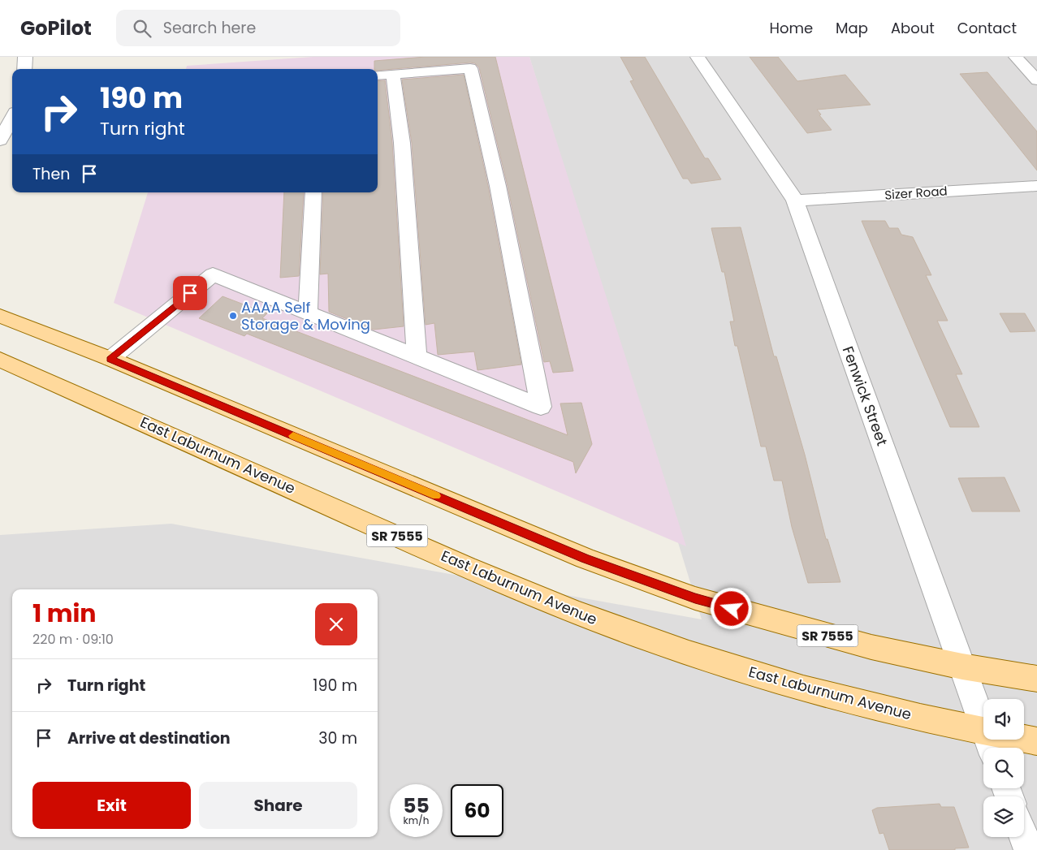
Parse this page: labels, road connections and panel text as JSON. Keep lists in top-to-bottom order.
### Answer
{
  "streets": {
    "main road": ["East Laburnum Avenue", "SR 7555"],
    "street": ["Sizer Road", "Fenwick Street"]
  },
  "crossings": [
    ["Sizer Road", "Fenwick Street"],
    ["Fenwick Street", "East Laburnum Avenue"],
    ["Fenwick Street", "SR 7555"]
  ],
  "places": ["AAAA Self Storage & Moving"],
  "page": {
    "header": "GoPilot",
    "search": "Search here",
    "nav": [
      "Home",
      "Map",
      "About",
      "Contact"
    ],
    "turn": ["190 m", "Turn right"],
    "then": "Then",
    "heading": ["1 min", "220 m · 09:10"],
    "list": [
      {
        "name": "Turn right",
        "value": "190 m"
      },
      {
        "name": "Arrive at destination",
        "value": "30 m"
      }
    ],
    "buttons": ["Exit", "Share"],
    "speed": "55 km/h",
    "limit": "60"
  }
}
